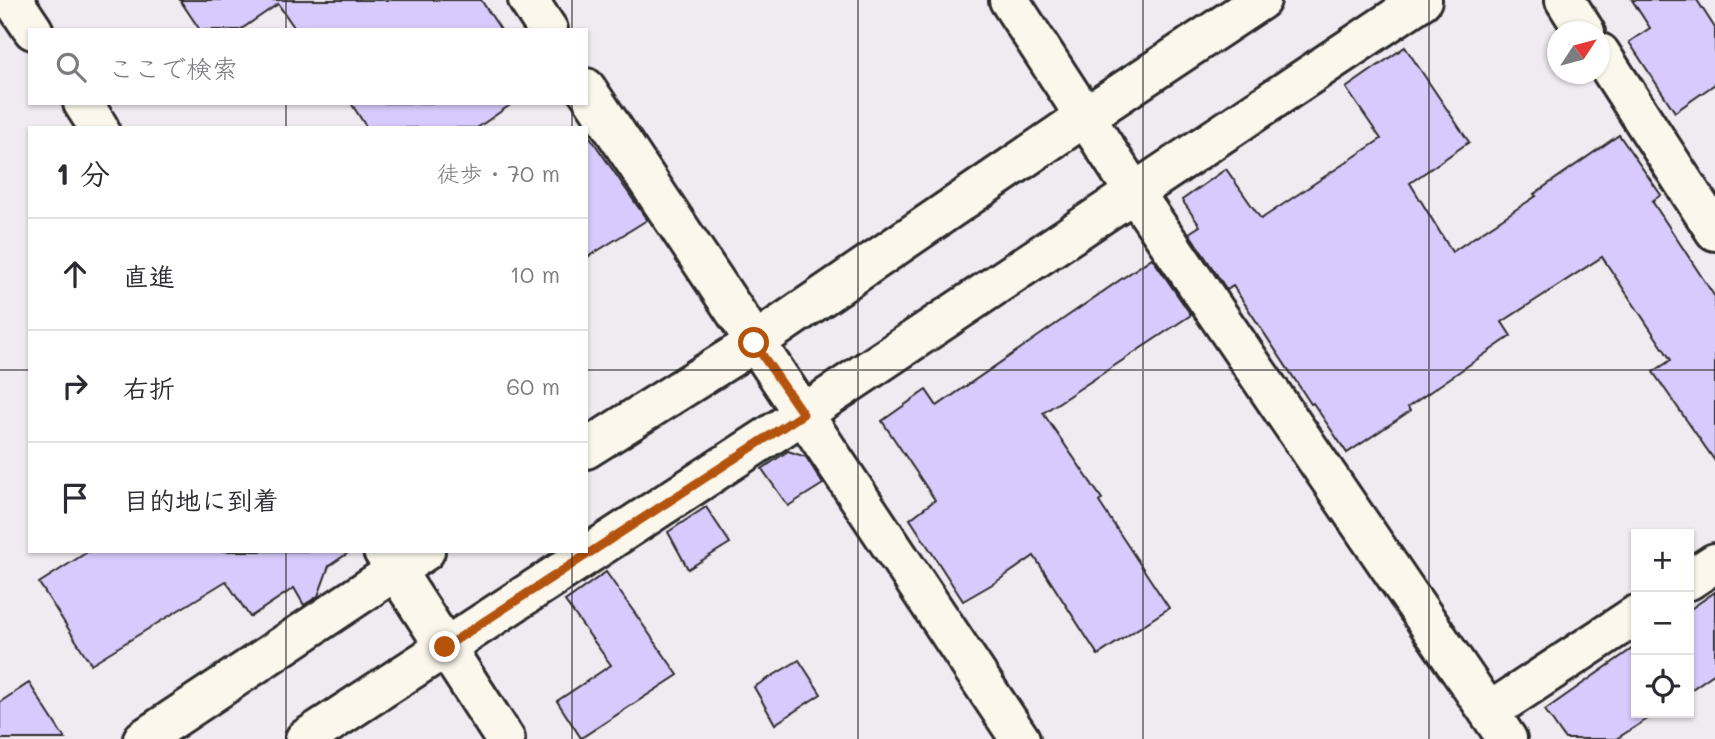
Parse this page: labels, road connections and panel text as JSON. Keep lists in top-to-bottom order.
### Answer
{
  "north": "top right",
  "page": {
    "search": "ここで検索",
    "heading": ["1 分", "徒歩 · 70 m"],
    "list": [
      ["直進", "10 m"],
      ["右折", "60 m"],
      "目的地に到着"
    ],
    "map_buttons": ["+", "−"]
  }
}
